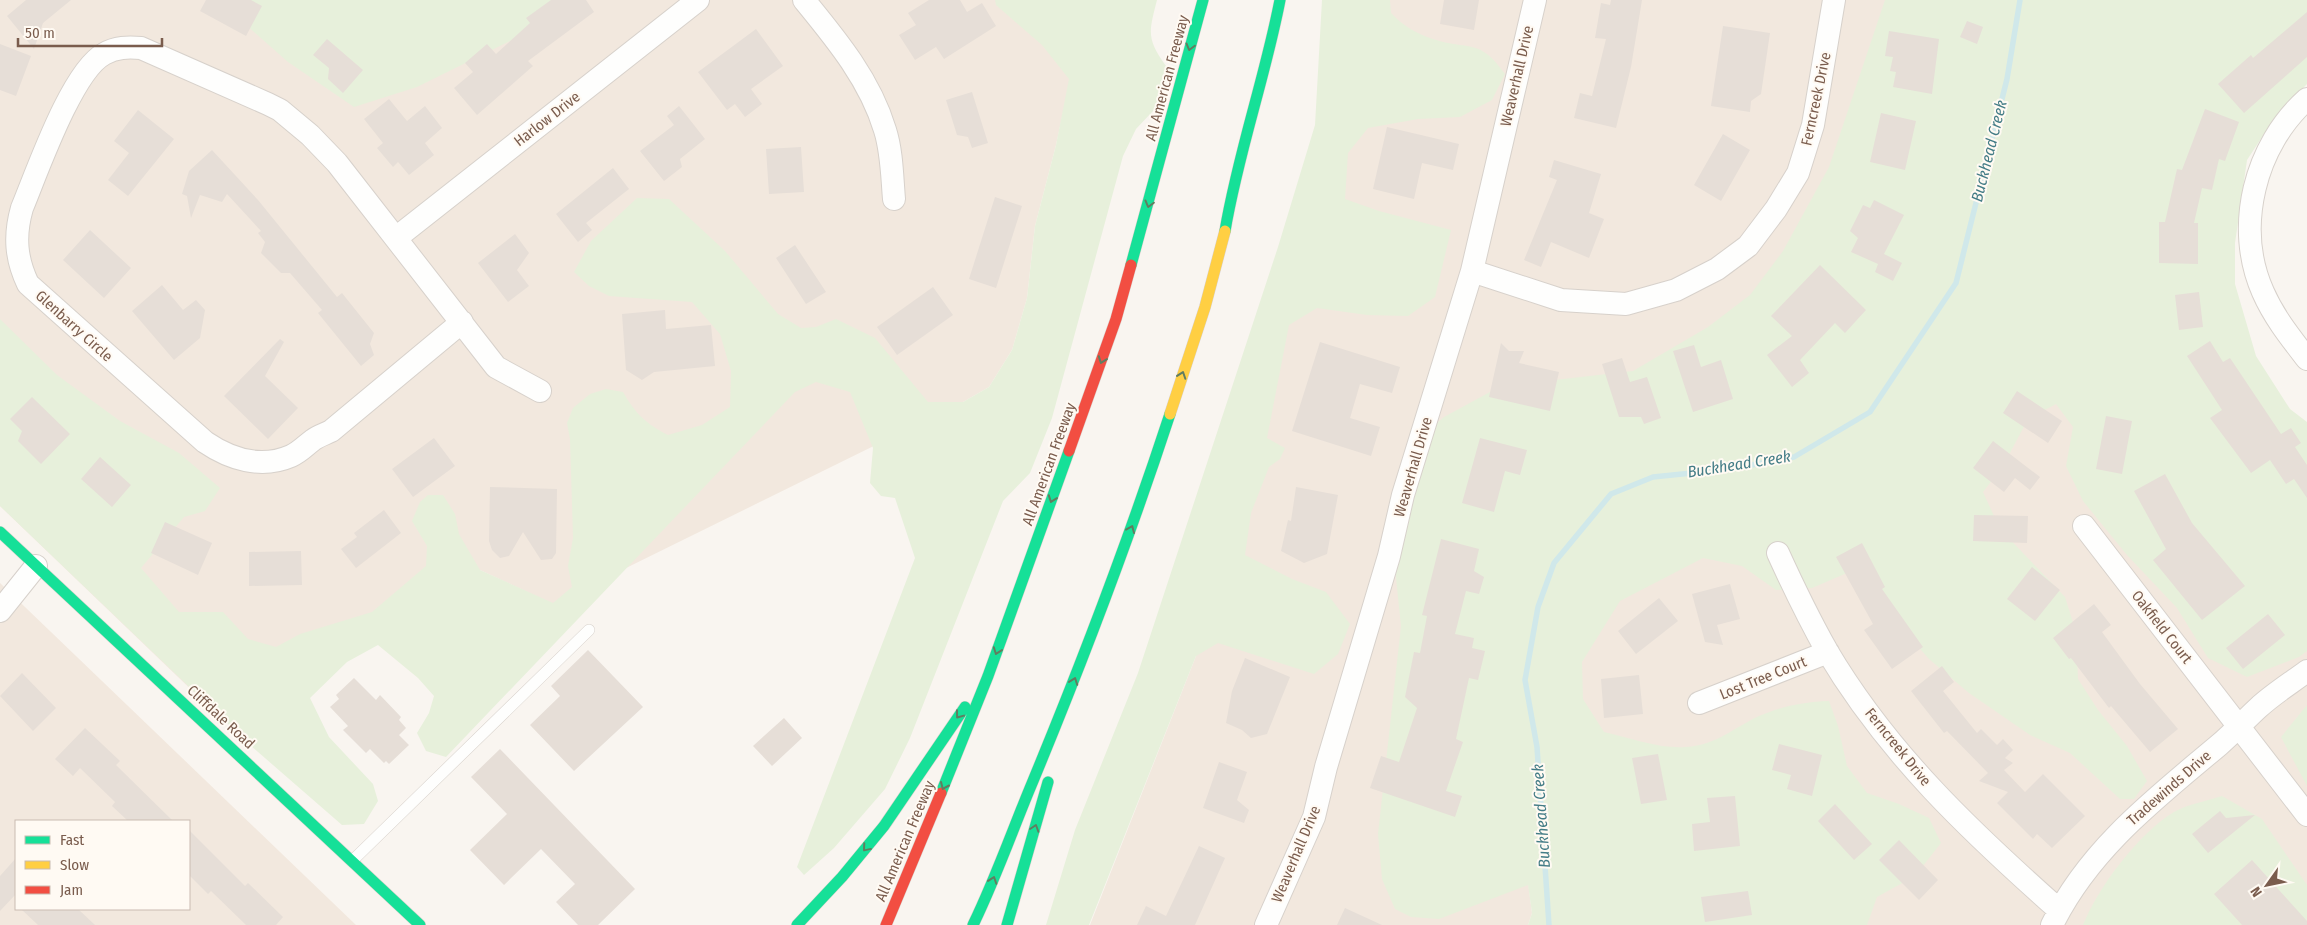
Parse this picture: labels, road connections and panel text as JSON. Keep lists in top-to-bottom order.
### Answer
{
  "streets": {
    "main road": ["All American Freeway", "Cliffdale Road"],
    "street": [
      "Weaverhall Drive",
      "Ferncreek Drive",
      "Harlow Drive",
      "Glenbarry Circle",
      "Oakfield Court",
      "Lost Tree Court",
      "Tradewinds Drive"
    ]
  },
  "crossings": [
    ["Weaverhall Drive", "Ferncreek Drive"],
    ["Ferncreek Drive", "Lost Tree Court"],
    ["Ferncreek Drive", "Tradewinds Drive"],
    ["Harlow Drive", "Glenbarry Circle"],
    ["Oakfield Court", "Tradewinds Drive"]
  ],
  "water": ["Buckhead Creek"],
  "legend": ["Fast", "Slow", "Jam"],
  "scale_bar": "50 m",
  "north": "bottom left"
}
